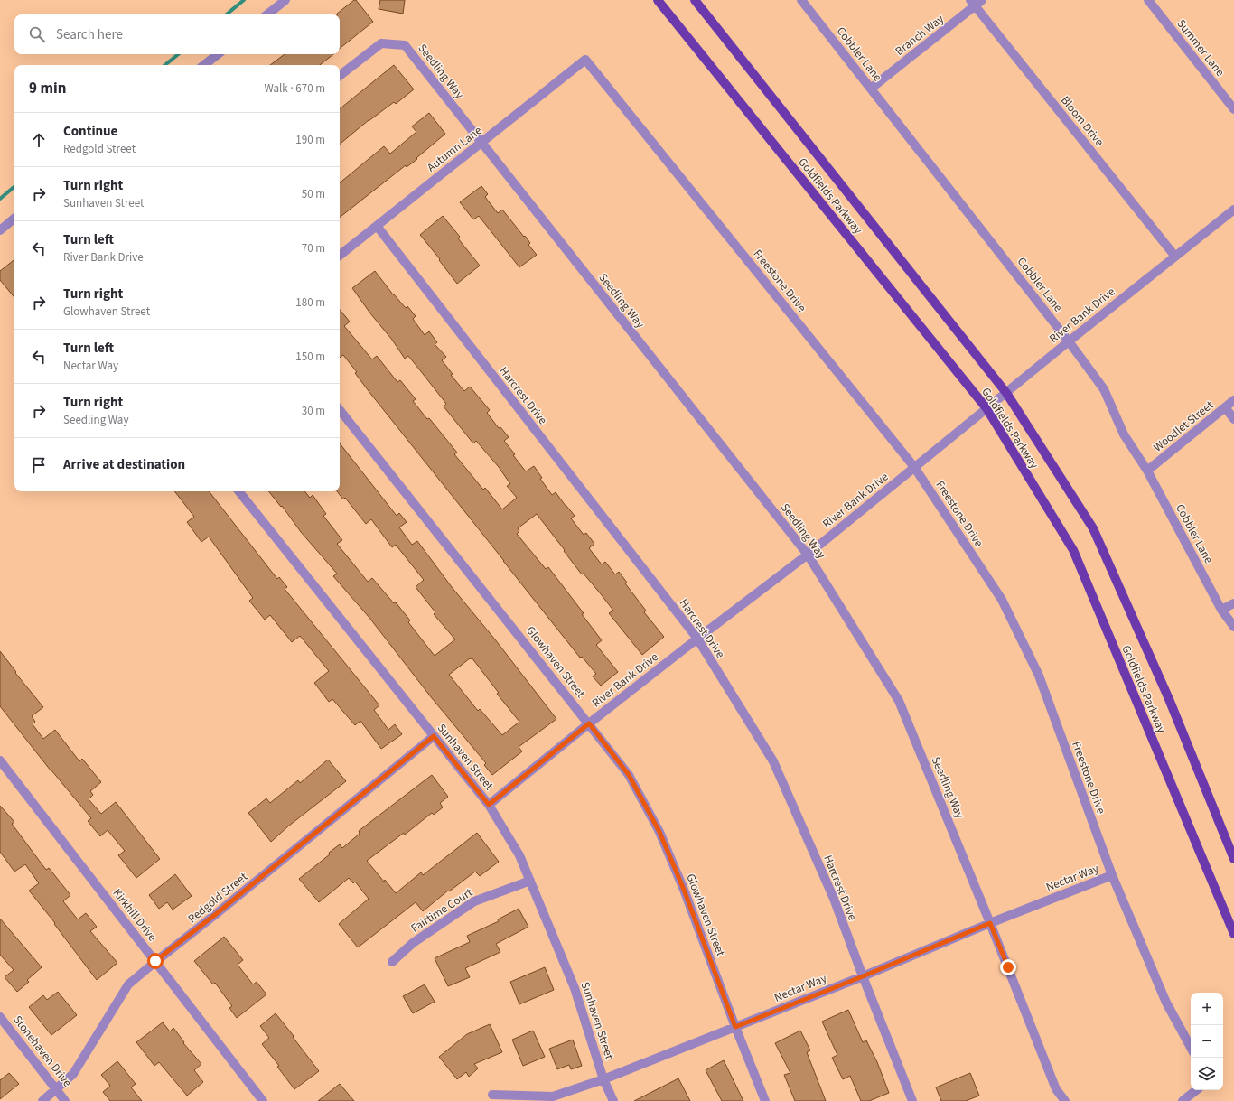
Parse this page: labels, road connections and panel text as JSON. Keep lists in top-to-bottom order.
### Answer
{
  "streets": {
    "main road": ["Goldfields Parkway"],
    "street": [
      "Branch Way",
      "Summer Lane",
      "Cobbler Lane",
      "Seedling Way",
      "Bloom Drive",
      "Autumn Lane",
      "Freestone Drive",
      "River Bank Drive",
      "Harcrest Drive",
      "Woodlet Street",
      "Glowhaven Street",
      "Sunhaven Street",
      "Nectar Way",
      "Redgold Street",
      "Fairtime Court",
      "Kirkhill Drive",
      "Stonehaven Drive"
    ]
  },
  "crossings": [
    ["Branch Way", "Cobbler Lane"],
    ["Branch Way", "Bloom Drive"],
    ["Cobbler Lane", "River Bank Drive"],
    ["Cobbler Lane", "Woodlet Street"],
    ["Seedling Way", "Autumn Lane"],
    ["Seedling Way", "River Bank Drive"],
    ["Seedling Way", "Nectar Way"],
    ["Bloom Drive", "River Bank Drive"],
    ["Autumn Lane", "Freestone Drive"],
    ["Autumn Lane", "Harcrest Drive"],
    ["Goldfields Parkway", "River Bank Drive"],
    ["Freestone Drive", "River Bank Drive"],
    ["Freestone Drive", "Nectar Way"],
    ["River Bank Drive", "Harcrest Drive"],
    ["River Bank Drive", "Glowhaven Street"],
    ["River Bank Drive", "Sunhaven Street"],
    ["Harcrest Drive", "Nectar Way"],
    ["Glowhaven Street", "Nectar Way"],
    ["Sunhaven Street", "Nectar Way"],
    ["Sunhaven Street", "Redgold Street"],
    ["Sunhaven Street", "Fairtime Court"],
    ["Redgold Street", "Kirkhill Drive"],
    ["Redgold Street", "Stonehaven Drive"]
  ],
  "page": {
    "search": "Search here",
    "heading": ["9 min", "Walk · 670 m"],
    "list": [
      ["Continue", "Redgold Street", "190 m"],
      ["Turn right", "Sunhaven Street", "50 m"],
      ["Turn left", "River Bank Drive", "70 m"],
      ["Turn right", "Glowhaven Street", "180 m"],
      ["Turn left", "Nectar Way", "150 m"],
      ["Turn right", "Seedling Way", "30 m"],
      "Arrive at destination"
    ],
    "map_buttons": ["+", "−"]
  }
}
